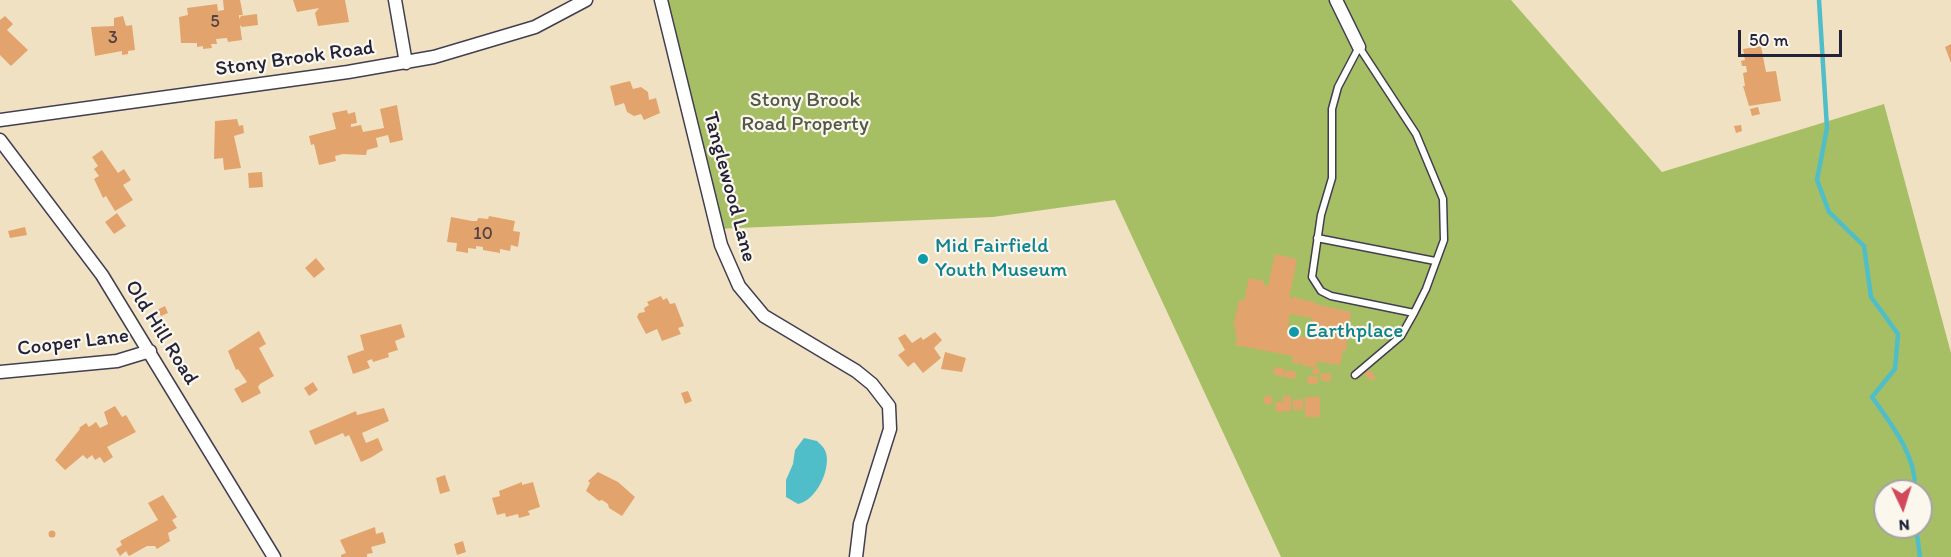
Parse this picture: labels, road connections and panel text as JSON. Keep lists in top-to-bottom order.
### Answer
{
  "streets": {
    "street": [
      "Stony Brook Road",
      "Tanglewood Lane",
      "Old Hill Road",
      "Cooper Lane"
    ]
  },
  "crossings": [
    ["Old Hill Road", "Cooper Lane"]
  ],
  "parks": ["Stony Brook Road Property"],
  "places": ["Mid Fairfield Youth Museum", "Earthplace"],
  "house_numbers": ["5", "3", "10"],
  "scale_bar": "50 m",
  "north": "bottom"
}
